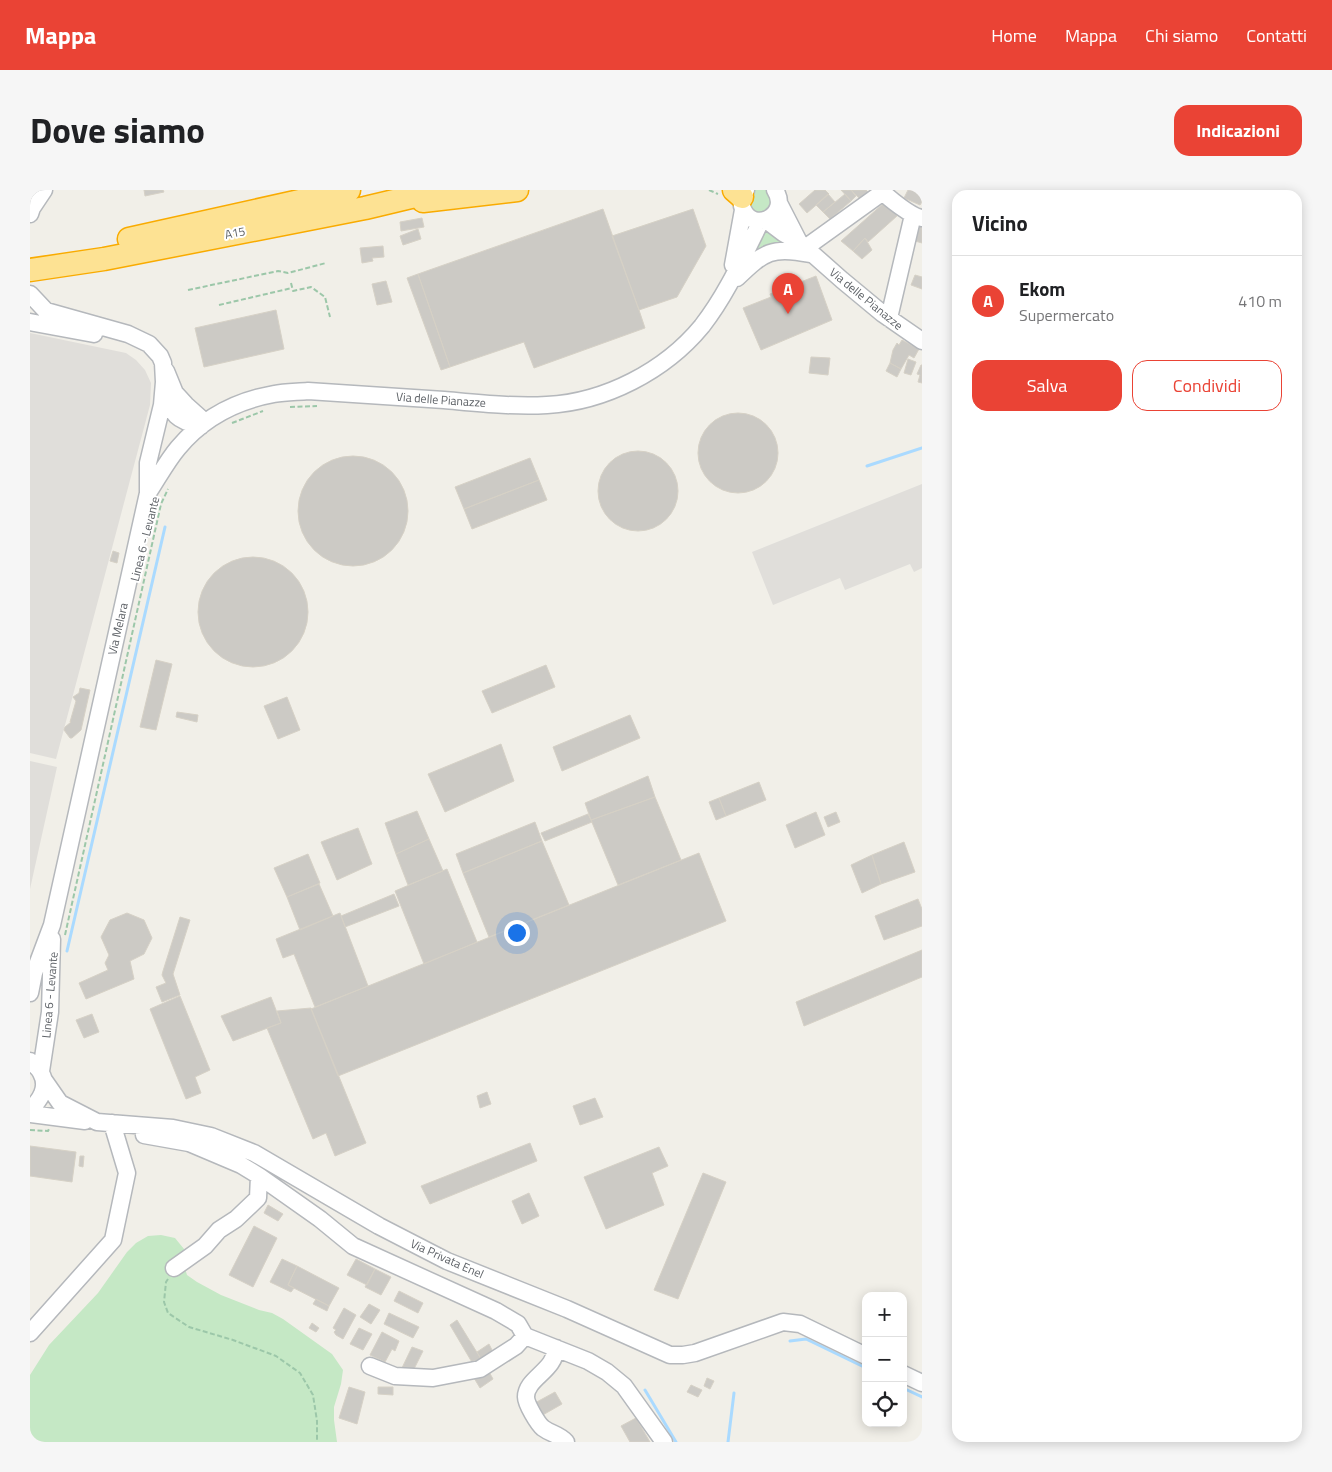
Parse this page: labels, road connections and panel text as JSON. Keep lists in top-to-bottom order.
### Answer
{
  "streets": {
    "highway": ["A15"],
    "street": ["Via delle Pianazze", "Via Melara", "Via Privata Enel"],
    "path": ["Linea 6 - Levante"]
  },
  "crossings": [
    ["Via delle Pianazze", "Via Melara"]
  ],
  "page": {
    "header": "Mappa",
    "nav": [
      "Home",
      "Mappa",
      "Chi siamo",
      "Contatti"
    ],
    "title": "Dove siamo",
    "buttons": [
      "Indicazioni",
      ["Salva", "Condividi"]
    ],
    "heading": "Vicino",
    "list": [
      {
        "mark": "A",
        "name": "Ekom",
        "note": "Supermercato",
        "value": "410 m"
      }
    ],
    "pins": "A",
    "map_buttons": ["+", "−"]
  }
}
